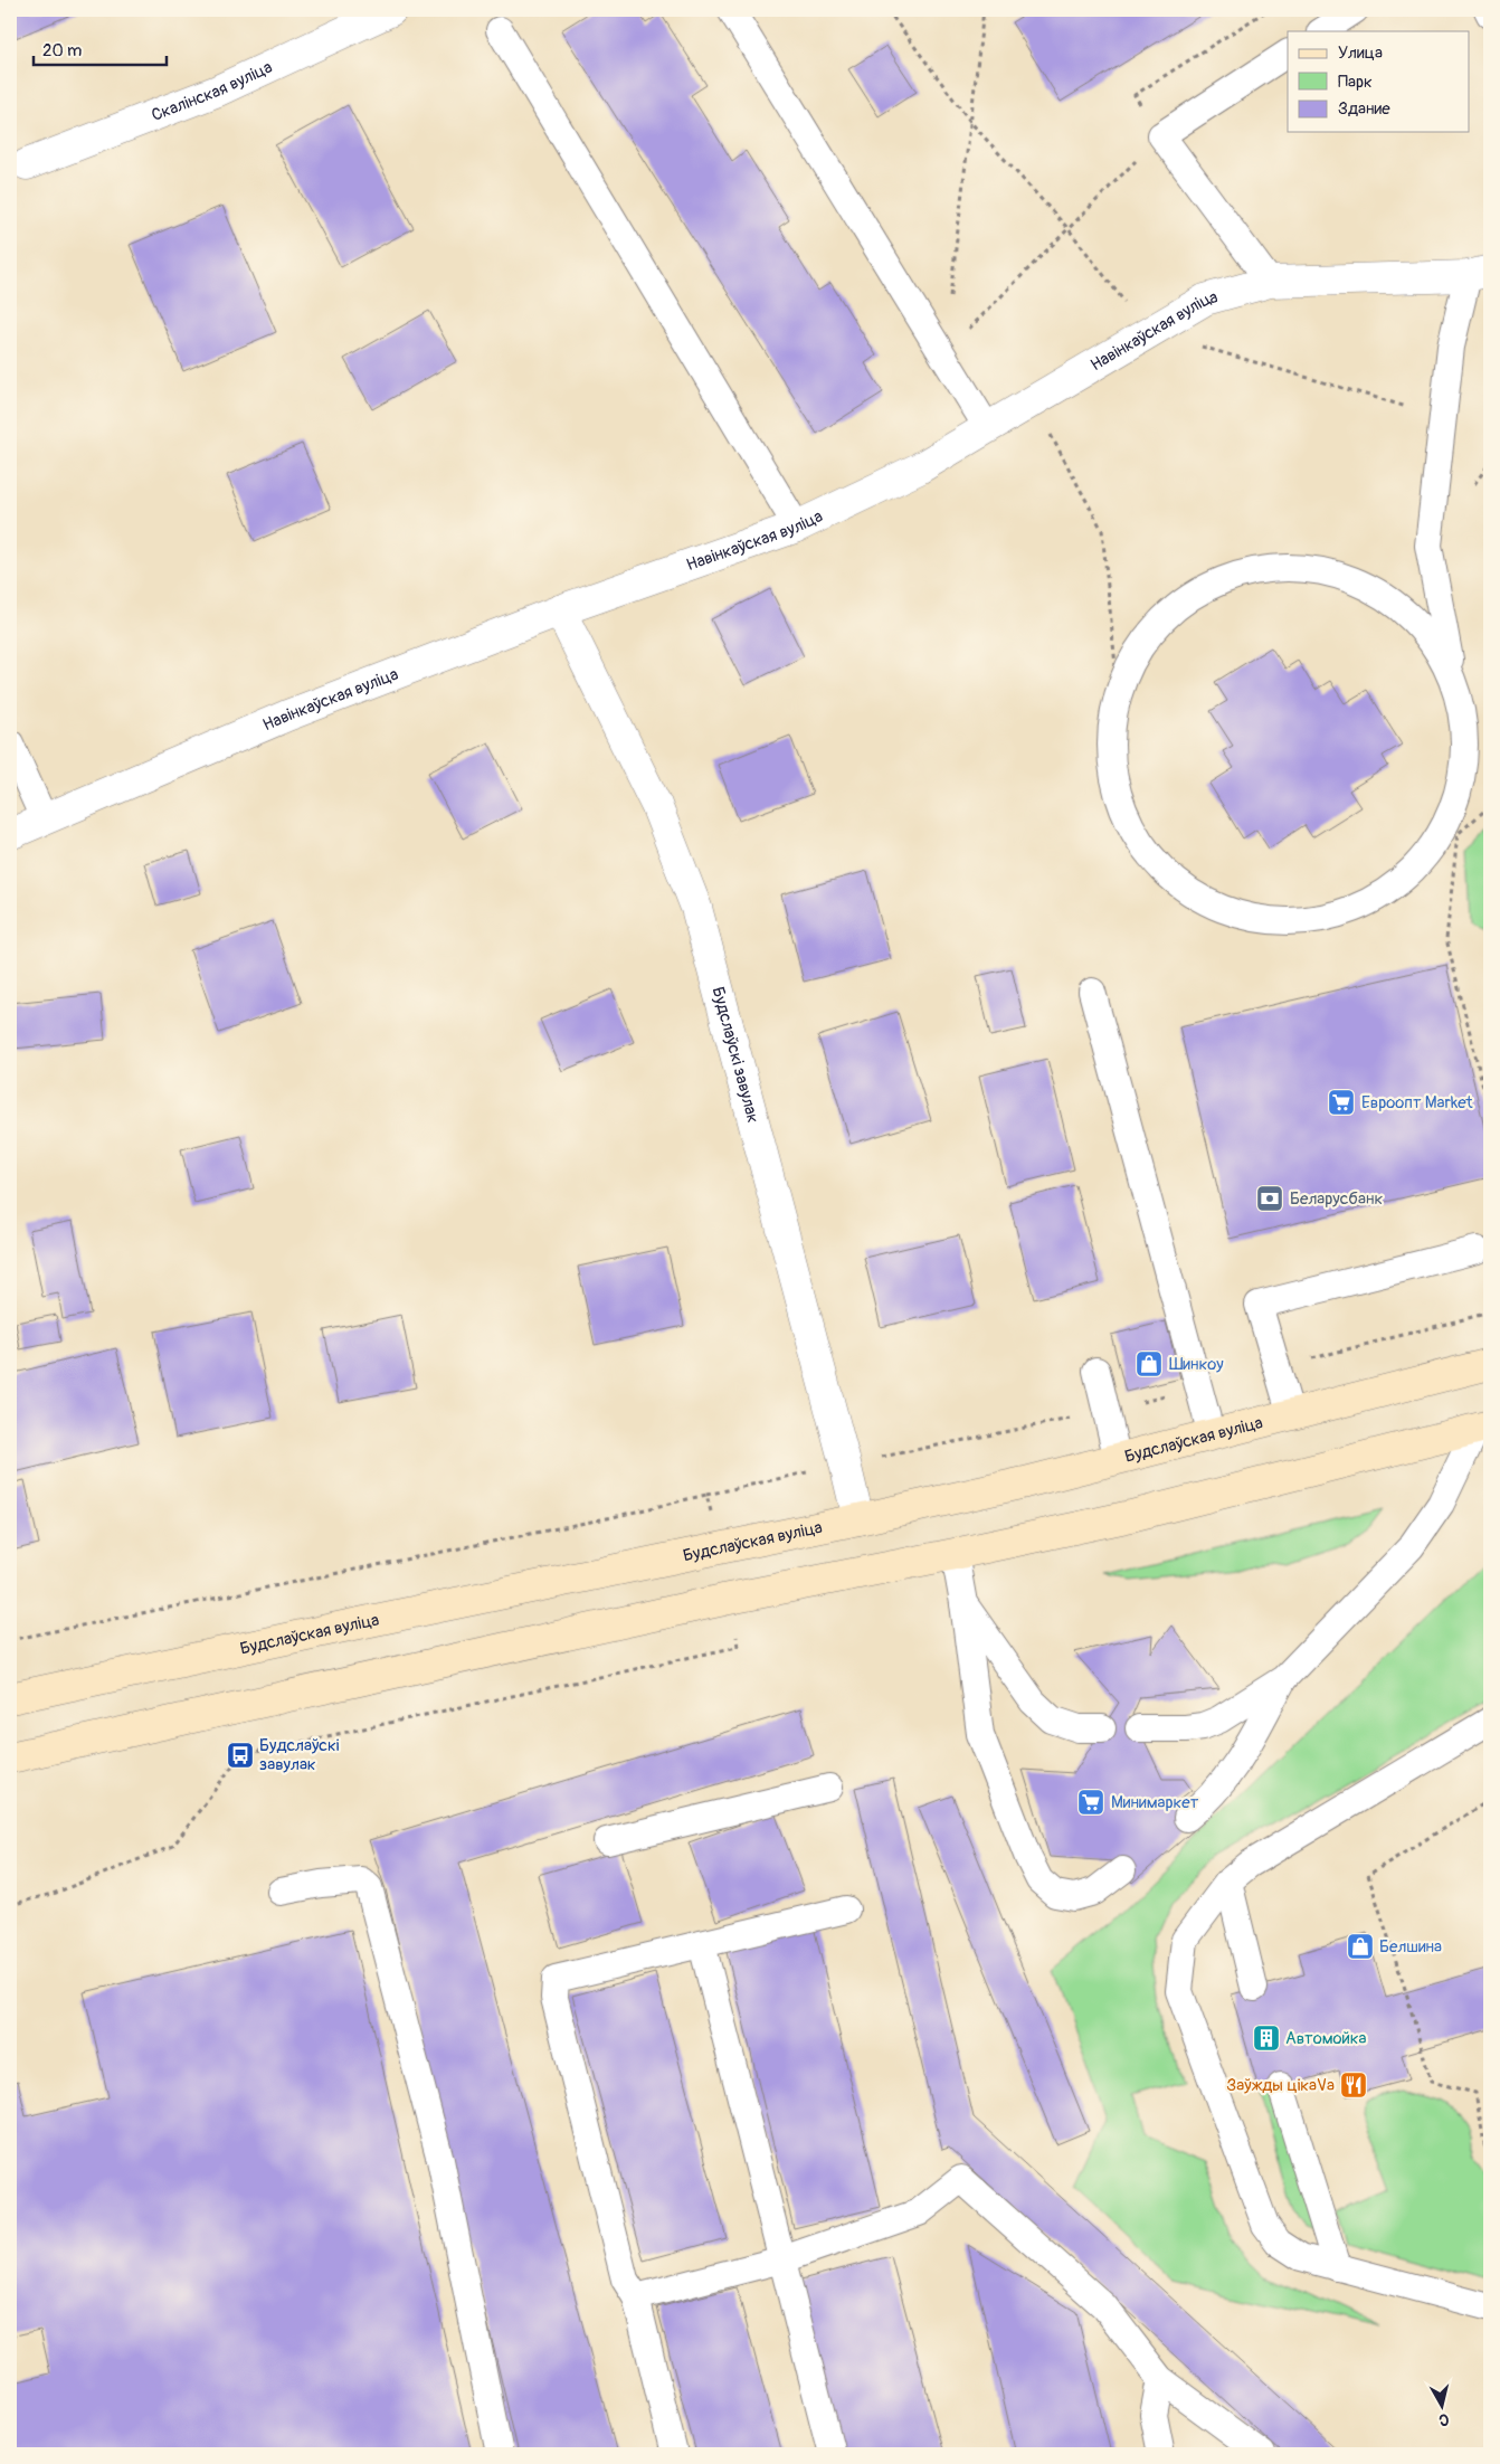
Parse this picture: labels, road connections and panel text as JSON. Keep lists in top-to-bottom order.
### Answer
{
  "streets": {
    "main road": ["Будслаўская вуліца"],
    "street": ["Скалінская вуліца", "Навінкаўская вуліца", "Будслаўскі завулак"]
  },
  "crossings": [
    ["Навінкаўская вуліца", "Будслаўскі завулак"],
    ["Будслаўскі завулак", "Будслаўская вуліца"]
  ],
  "places": {
    "supermarket": ["Евроопт Market", "Минимаркет"],
    "bank": ["Беларусбанк"],
    "shop": ["Шинкоу", "Белшина"],
    "bus stop": ["Будслаўскі завулак"],
    "building": ["Автомойка"],
    "restaurant": ["Заўжды цікаVа"]
  },
  "legend": ["Улица", "Парк", "Здание"],
  "scale_bar": "20 m",
  "north": "bottom"
}
